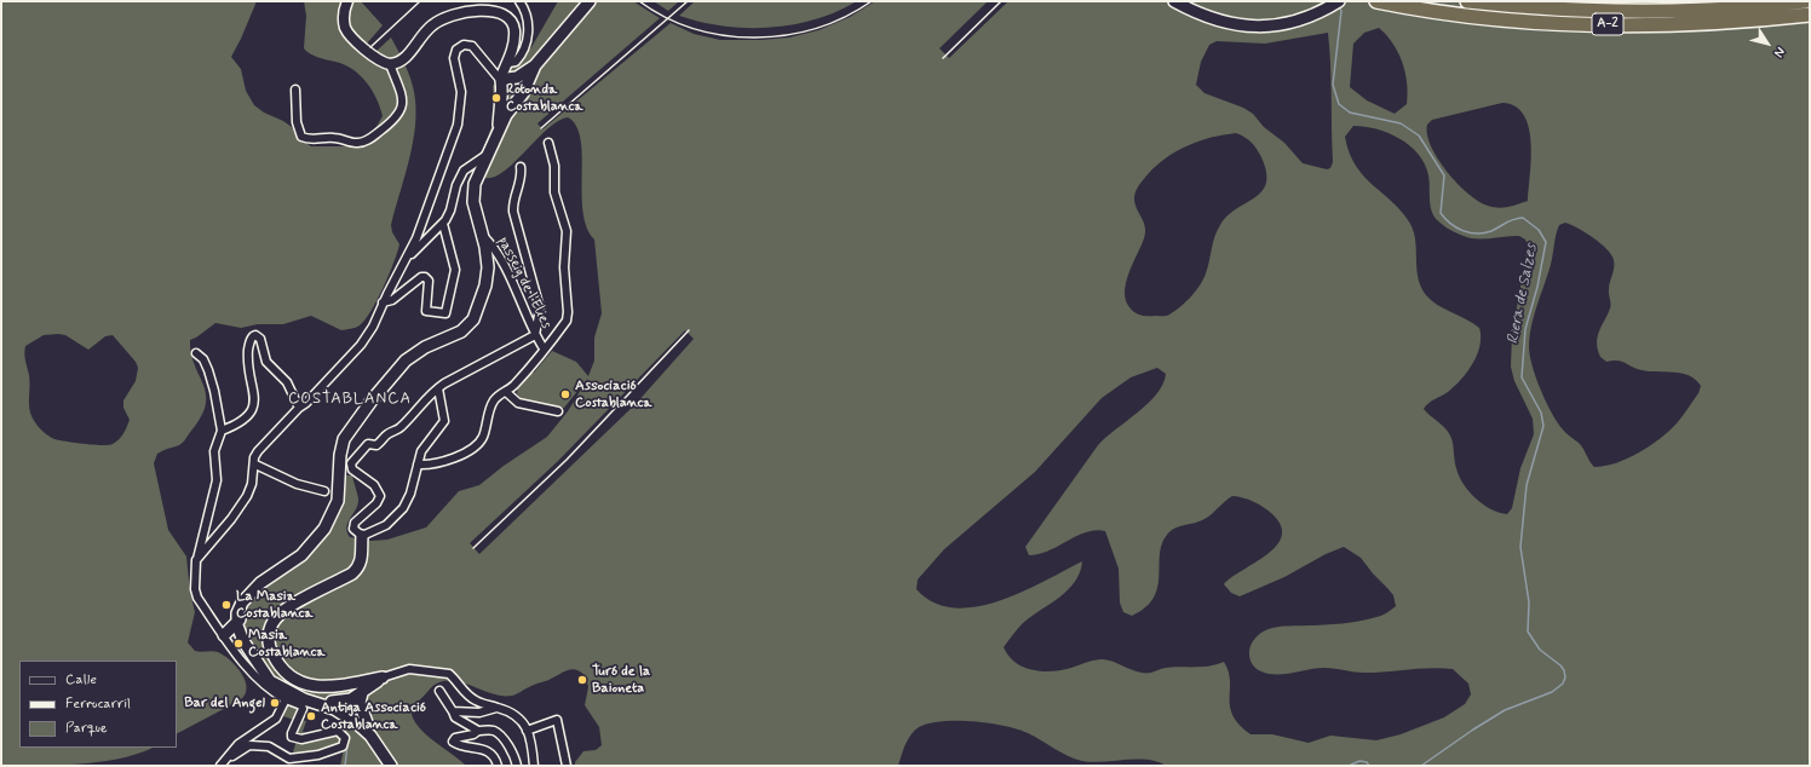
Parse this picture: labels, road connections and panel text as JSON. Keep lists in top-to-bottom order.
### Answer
{
  "streets": {
    "highway": ["A-2"],
    "street": ["passeig de l'Elies"]
  },
  "districts": ["COSTABLANCA"],
  "water": ["Riera de Salzes"],
  "places": [
    "Rotonda Costablanca",
    "Associació Costablanca",
    "La Masia Costablanca",
    "Masia Costablanca",
    "Turó de la Baioneta",
    "Bar del Angel",
    "Antiga Associació Costablanca"
  ],
  "legend": ["Calle", "Ferrocarril", "Parque"],
  "north": "bottom right"
}
